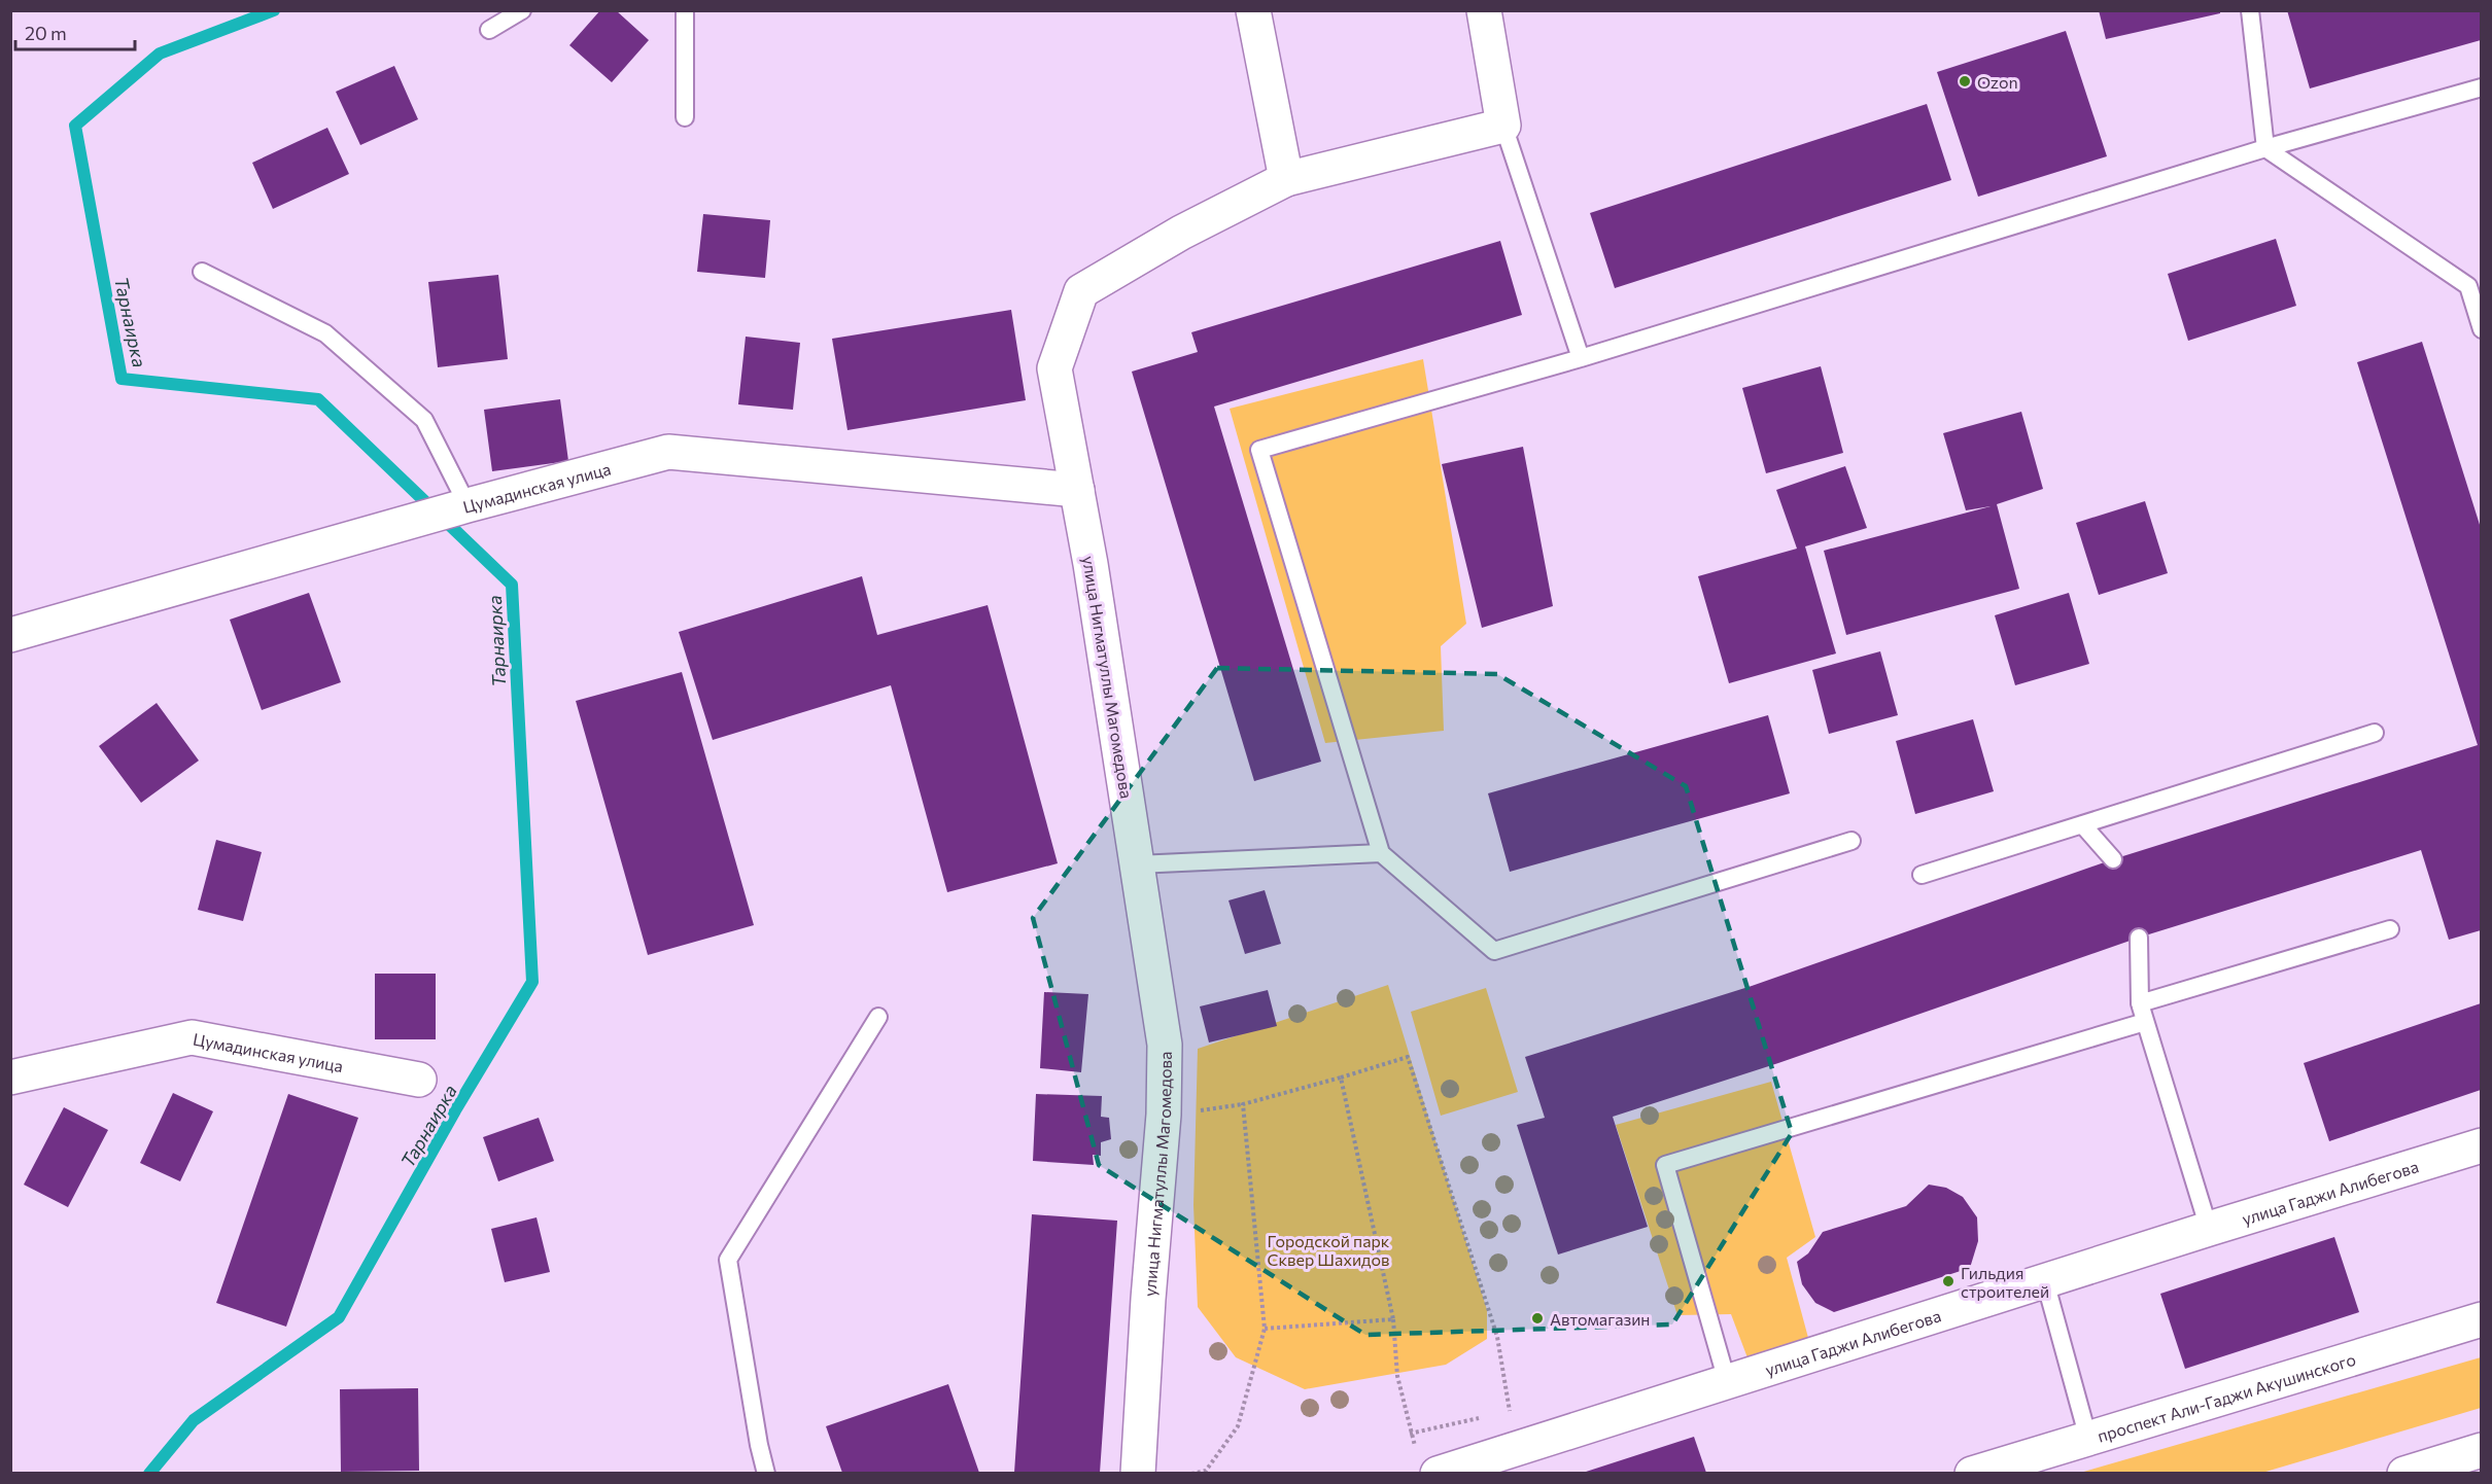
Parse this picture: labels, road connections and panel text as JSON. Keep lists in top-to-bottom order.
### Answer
{
  "streets": {
    "street": [
      "Цумадинская улица",
      "улица Нигматуллы Магомедова",
      "улица Гаджи Алибегова",
      "проспект Али-Гаджи Акушинского"
    ]
  },
  "crossings": [
    ["Цумадинская улица", "улица Нигматуллы Магомедова"]
  ],
  "water": ["Тарнаирка"],
  "parks": ["Городской парк Сквер Шахидов"],
  "places": ["Ozon", "Гильдия строителей", "Автомагазин"],
  "scale_bar": "20 m"
}
